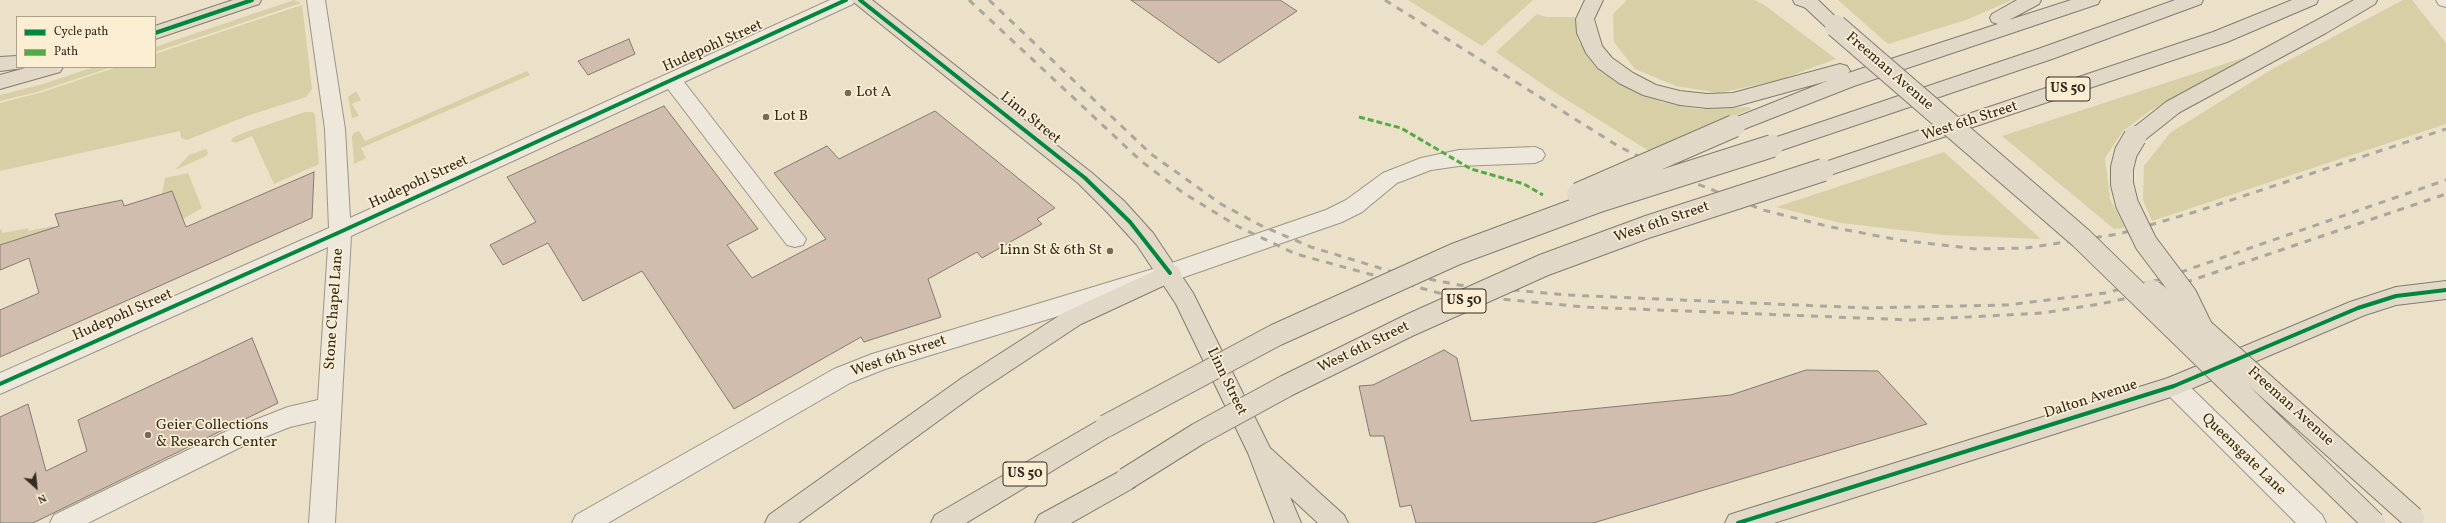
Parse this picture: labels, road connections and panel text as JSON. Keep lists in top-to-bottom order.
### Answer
{
  "streets": {
    "main road": [
      "Freeman Avenue",
      "US 50",
      "Linn Street",
      "West 6th Street",
      "Dalton Avenue"
    ],
    "street": ["Hudepohl Street", "Stone Chapel Lane", "Queensgate Lane"]
  },
  "crossings": [
    ["Hudepohl Street", "Stone Chapel Lane"],
    ["Linn Street", "West 6th Street"],
    ["Dalton Avenue", "Queensgate Lane"]
  ],
  "places": [
    "Lot A",
    "Lot B",
    "Linn St & 6th St",
    "Geier Collections & Research Center"
  ],
  "legend": ["Cycle path", "Path"],
  "north": "bottom right"
}
